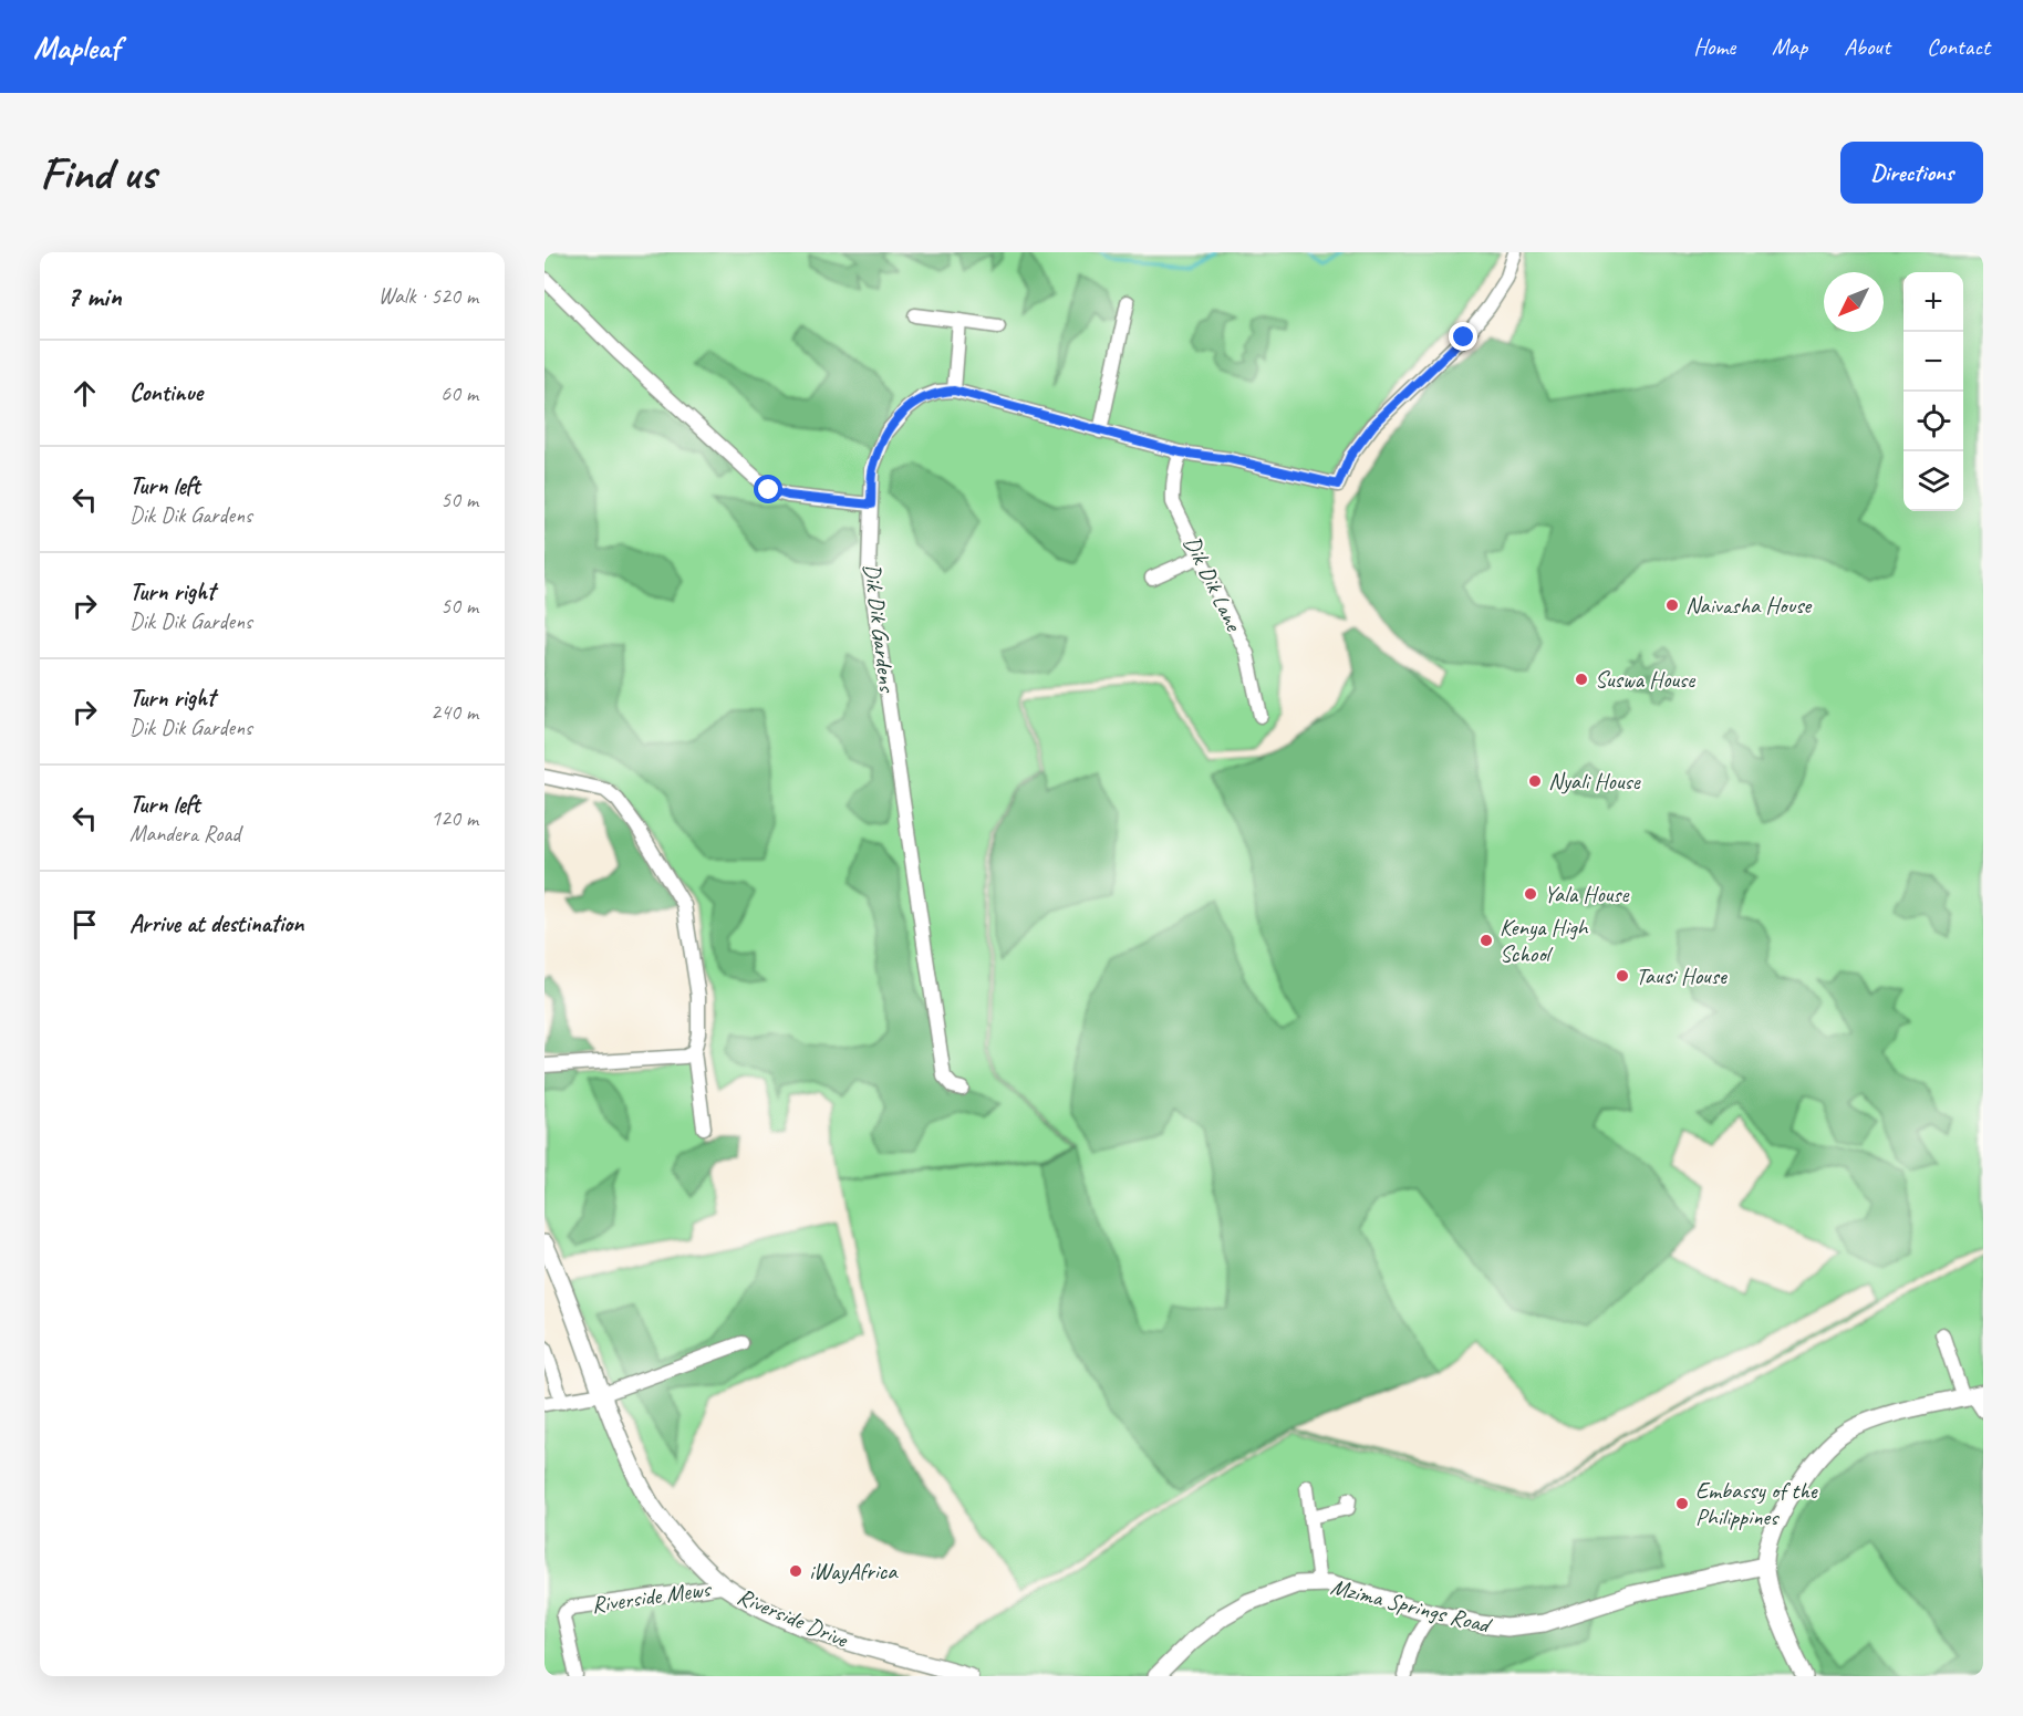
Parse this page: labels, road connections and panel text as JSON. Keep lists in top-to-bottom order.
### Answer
{
  "streets": {
    "street": [
      "Dik Dik Lane",
      "Dik Dik Gardens",
      "Riverside Mews",
      "Mzima Springs Road",
      "Riverside Drive"
    ]
  },
  "crossings": [
    ["Dik Dik Lane", "Dik Dik Gardens"],
    ["Riverside Mews", "Riverside Drive"]
  ],
  "places": [
    "Naivasha House",
    "Suswa House",
    "Nyali House",
    "Yala House",
    "Kenya High School",
    "Tausi House",
    "Embassy of the Philippines",
    "iWayAfrica"
  ],
  "north": "bottom left",
  "page": {
    "header": "Mapleaf",
    "nav": [
      "Home",
      "Map",
      "About",
      "Contact"
    ],
    "buttons": "Directions",
    "title": "Find us",
    "heading": ["7 min", "Walk · 520 m"],
    "map_buttons": ["+", "−"],
    "list": [
      ["Continue", "60 m"],
      ["Turn left", "Dik Dik Gardens", "50 m"],
      ["Turn right", "Dik Dik Gardens", "50 m"],
      ["Turn right", "Dik Dik Gardens", "240 m"],
      ["Turn left", "Mandera Road", "120 m"],
      "Arrive at destination"
    ]
  }
}
